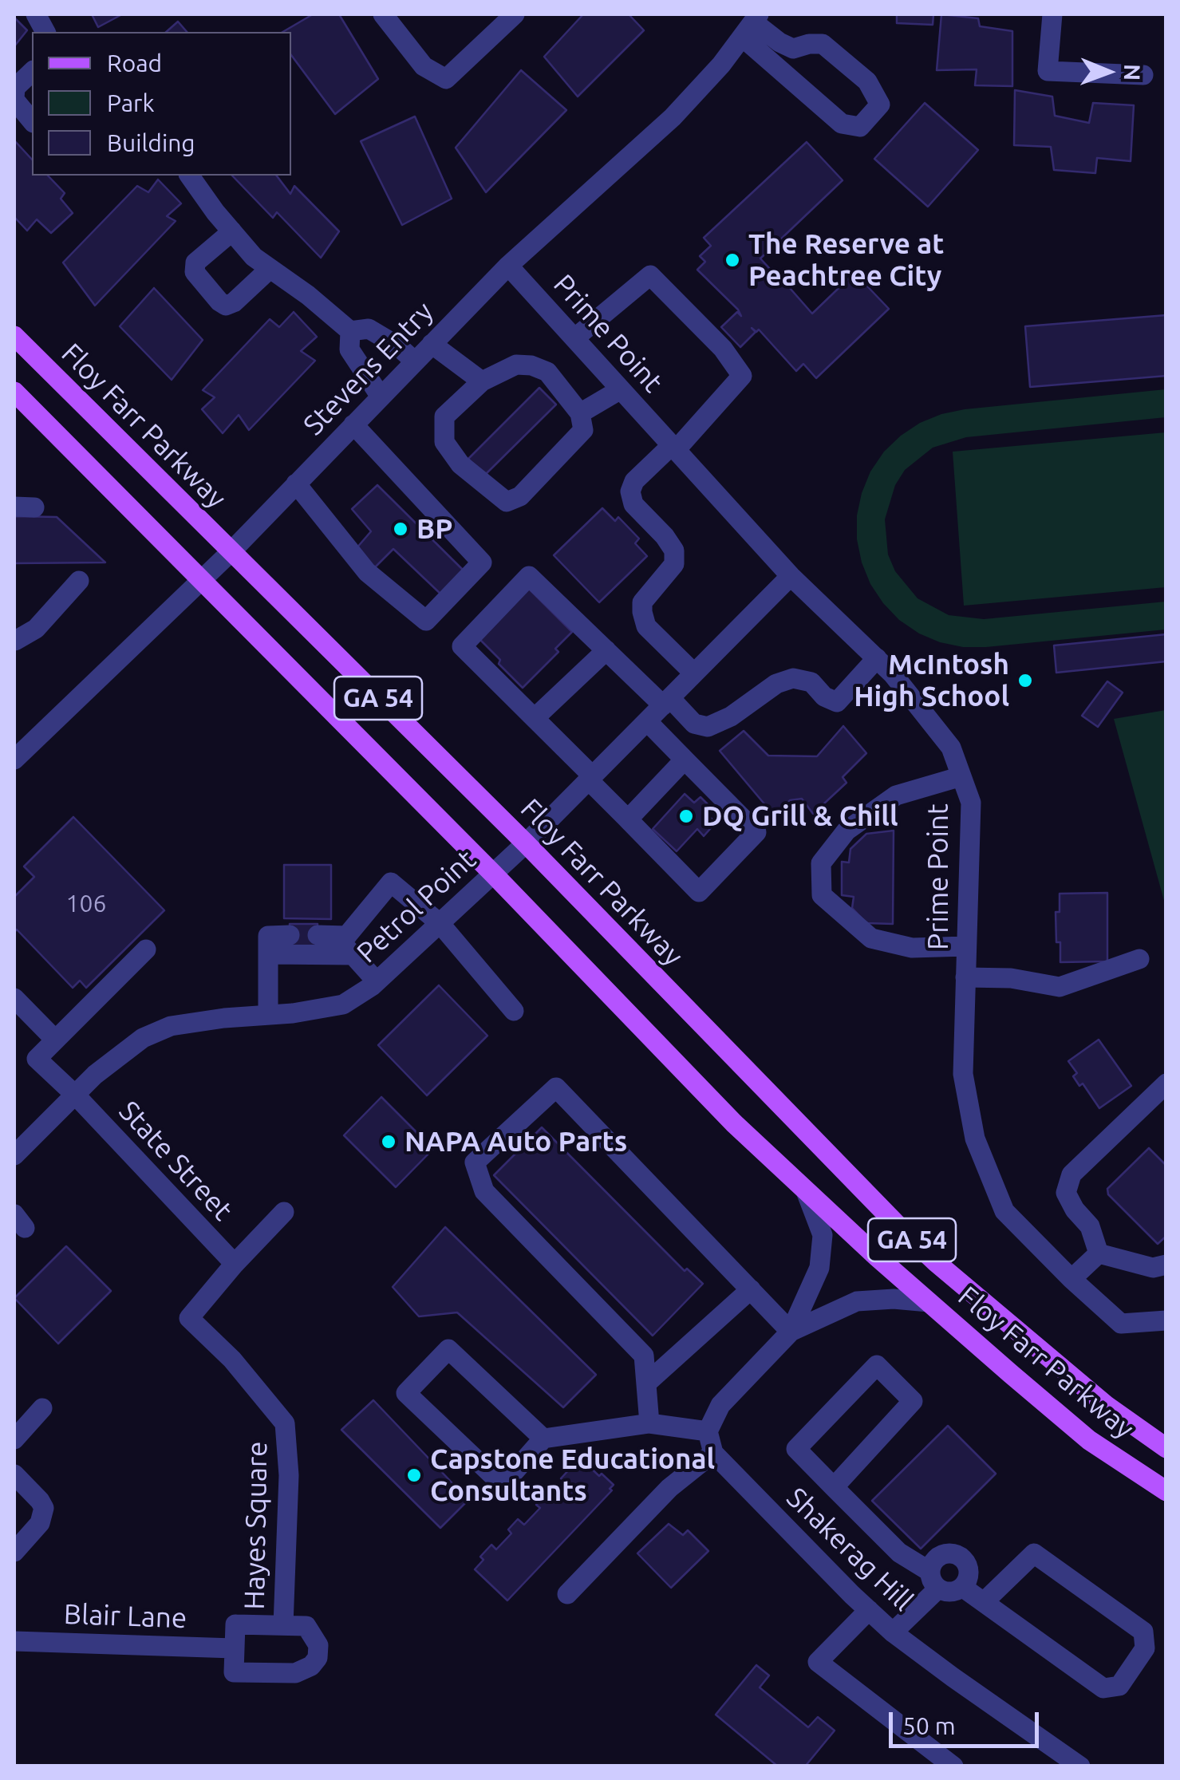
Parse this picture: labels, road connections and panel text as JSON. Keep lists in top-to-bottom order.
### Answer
{
  "streets": {
    "main road": ["Floy Farr Parkway", "GA 54"],
    "street": [
      "Prime Point",
      "Stevens Entry",
      "Petrol Point",
      "State Street",
      "Hayes Square",
      "Shakerag Hill",
      "Blair Lane"
    ]
  },
  "crossings": [
    ["Prime Point", "Stevens Entry"],
    ["Prime Point", "Petrol Point"],
    ["Stevens Entry", "Floy Farr Parkway"],
    ["Floy Farr Parkway", "Petrol Point"],
    ["Petrol Point", "State Street"],
    ["State Street", "Hayes Square"],
    ["Hayes Square", "Blair Lane"]
  ],
  "places": [
    "The Reserve at Peachtree City",
    "BP",
    "McIntosh High School",
    "DQ Grill & Chill",
    "NAPA Auto Parts",
    "Capstone Educational Consultants"
  ],
  "house_numbers": ["106"],
  "legend": ["Road", "Park", "Building"],
  "scale_bar": "50 m",
  "north": "right"
}
